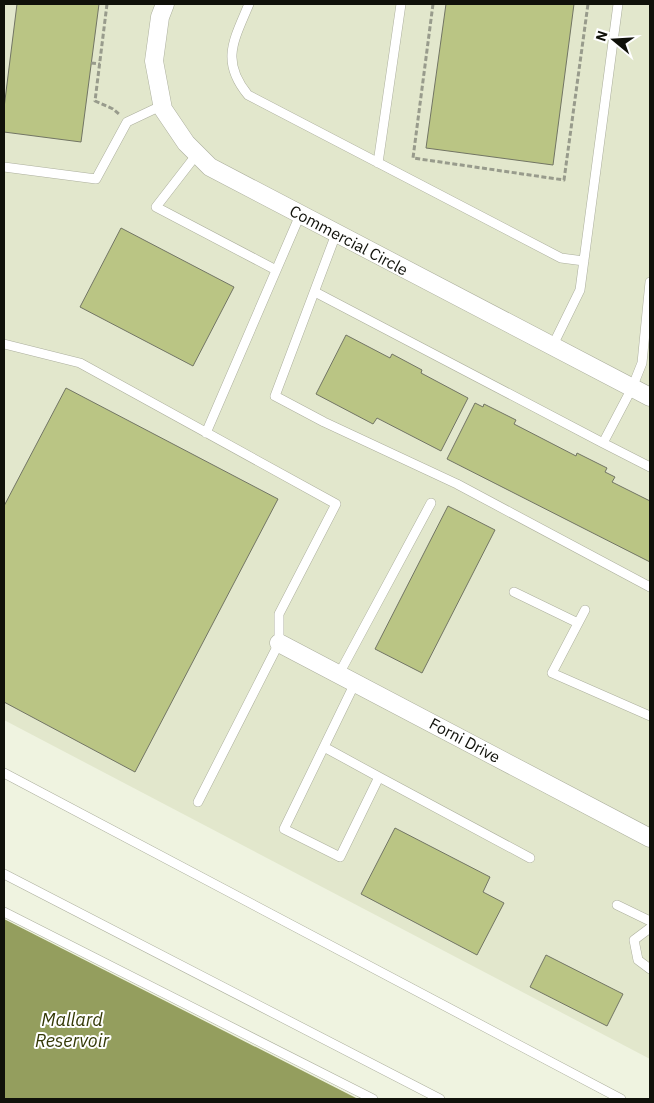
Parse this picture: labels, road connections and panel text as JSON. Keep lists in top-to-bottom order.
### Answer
{
  "streets": {
    "street": ["Commercial Circle", "Forni Drive"]
  },
  "water": ["Mallard Reservoir"],
  "north": "left"
}
